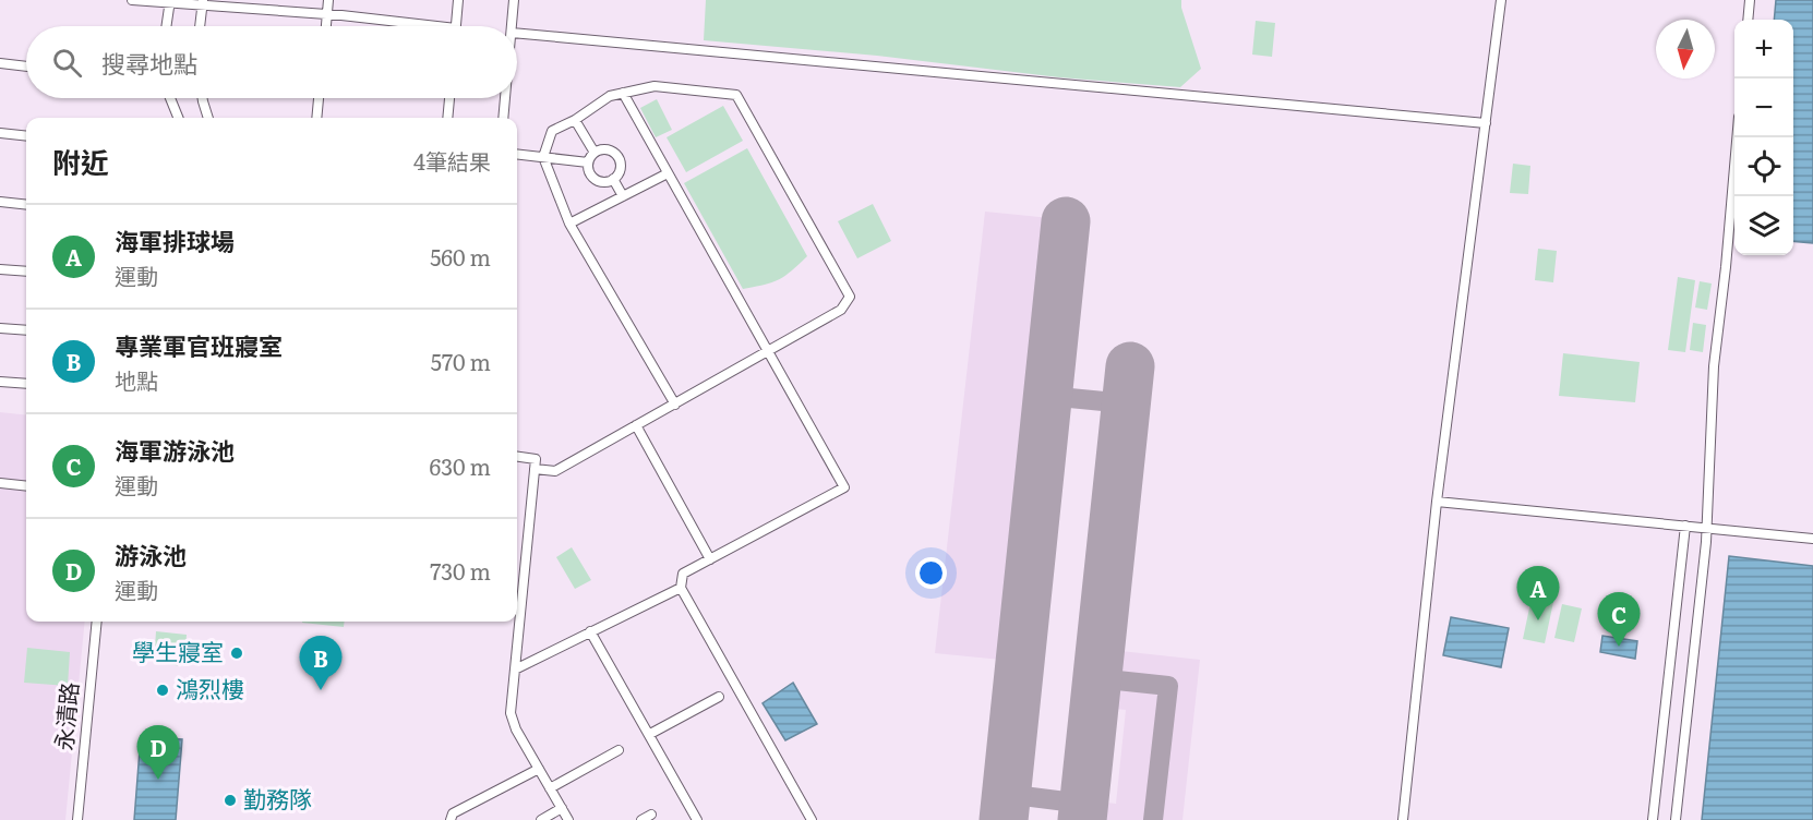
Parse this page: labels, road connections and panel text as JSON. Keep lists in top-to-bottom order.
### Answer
{
  "streets": {
    "street": ["永清路"]
  },
  "places": ["學生寢室", "鴻烈樓", "勤務隊"],
  "north": "bottom",
  "page": {
    "map_buttons": ["+", "−"],
    "search": "搜尋地點",
    "heading": ["附近", "4筆結果"],
    "list": [
      {
        "mark": "A",
        "name": "海軍排球場",
        "note": "運動",
        "value": "560 m"
      },
      {
        "mark": "B",
        "name": "專業軍官班寢室",
        "note": "地點",
        "value": "570 m"
      },
      {
        "mark": "C",
        "name": "海軍游泳池",
        "note": "運動",
        "value": "630 m"
      },
      {
        "mark": "D",
        "name": "游泳池",
        "note": "運動",
        "value": "730 m"
      }
    ],
    "pins": [
      "A",
      "C",
      "B",
      "D"
    ]
  }
}
